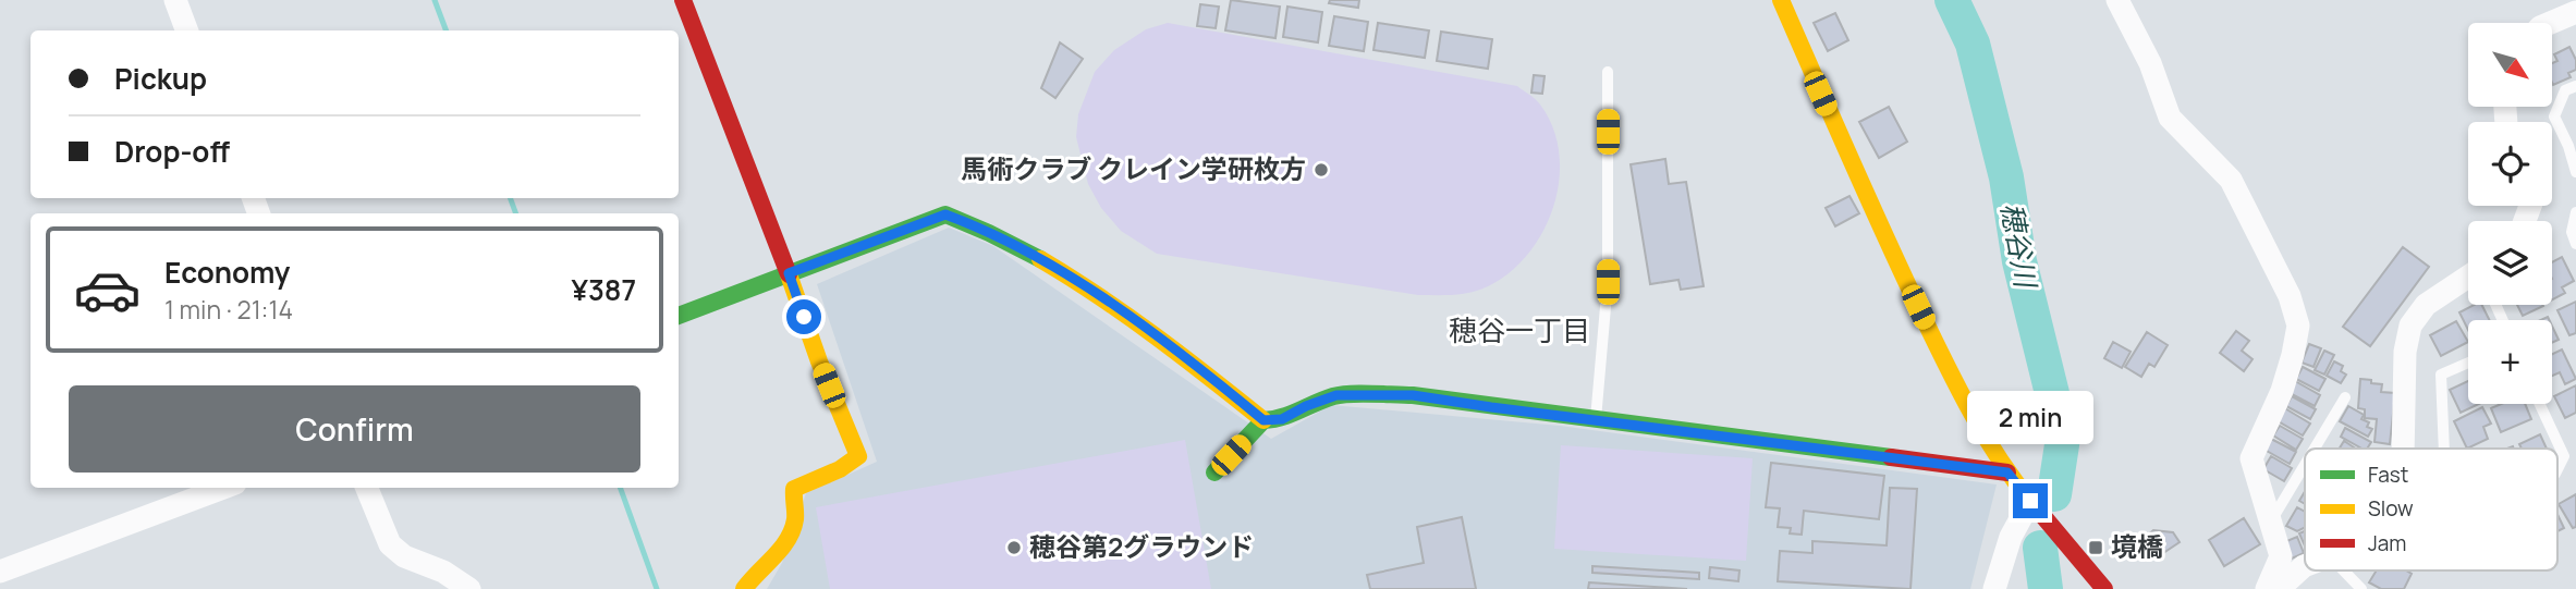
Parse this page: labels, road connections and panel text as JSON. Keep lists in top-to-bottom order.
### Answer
{
  "districts": ["穂谷一丁目"],
  "water": ["穂谷川"],
  "places": {
    "other": ["馬術クラブ クレイン学研枚方", "穂谷第2グラウンド"],
    "transit": ["境橋"]
  },
  "legend": ["Fast", "Slow", "Jam"],
  "north": "bottom right",
  "page": {
    "map_buttons": "+",
    "banner": ["Pickup", "Drop-off"],
    "list": [
      {
        "name": "Economy",
        "note": "1 min · 21:14",
        "value": "¥387"
      }
    ],
    "buttons": "Confirm",
    "bubble": "2 min"
  }
}
